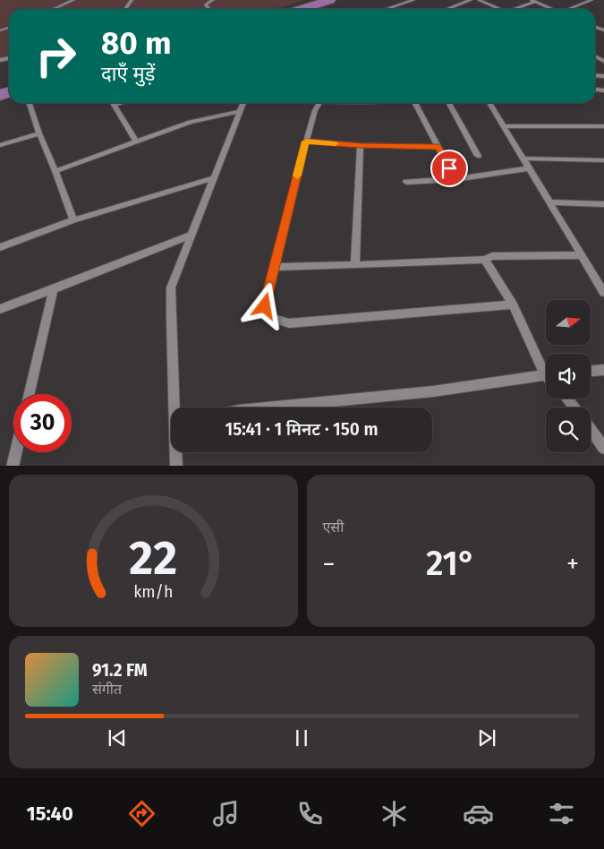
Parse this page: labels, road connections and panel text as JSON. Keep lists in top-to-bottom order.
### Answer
{
  "north": "right",
  "page": {
    "turn": ["80 m", "दाएँ मुड़ें"],
    "limit": "30",
    "trip": "15:41 · 1 मिनट · 150 m",
    "tile": "एसी",
    "heat": ["−", "21°", "+"],
    "song": ["91.2 FM", "संगीत"],
    "tabs": "15:40",
    "gauge": ["22", "km/h"]
  }
}
